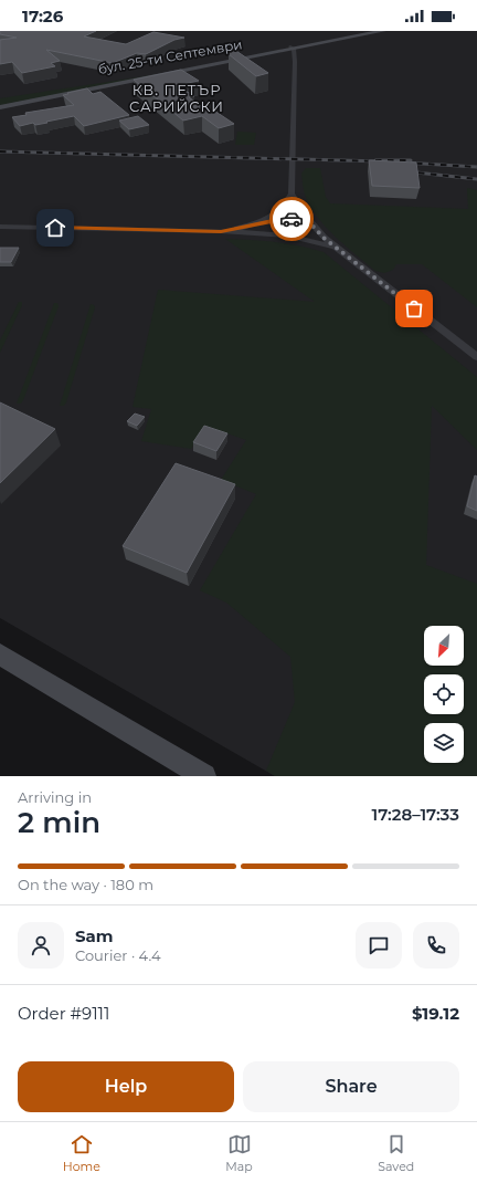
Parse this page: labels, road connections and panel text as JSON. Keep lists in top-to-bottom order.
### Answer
{
  "streets": {
    "main road": ["бул. 25-ти Септември"]
  },
  "districts": ["КВ. ПЕТЪР САРИЙСКИ"],
  "north": "bottom left",
  "page": {
    "status": "17:26",
    "heading": ["2 min", "Arriving in", "17:28–17:33"],
    "panel": [
      "Sam",
      "Courier · 4.4",
      "Order #9111",
      "$19.12"
    ],
    "bar": "On the way · 180 m",
    "buttons": ["Help", "Share"],
    "tabs": ["Home", "Map", "Saved"]
  }
}
